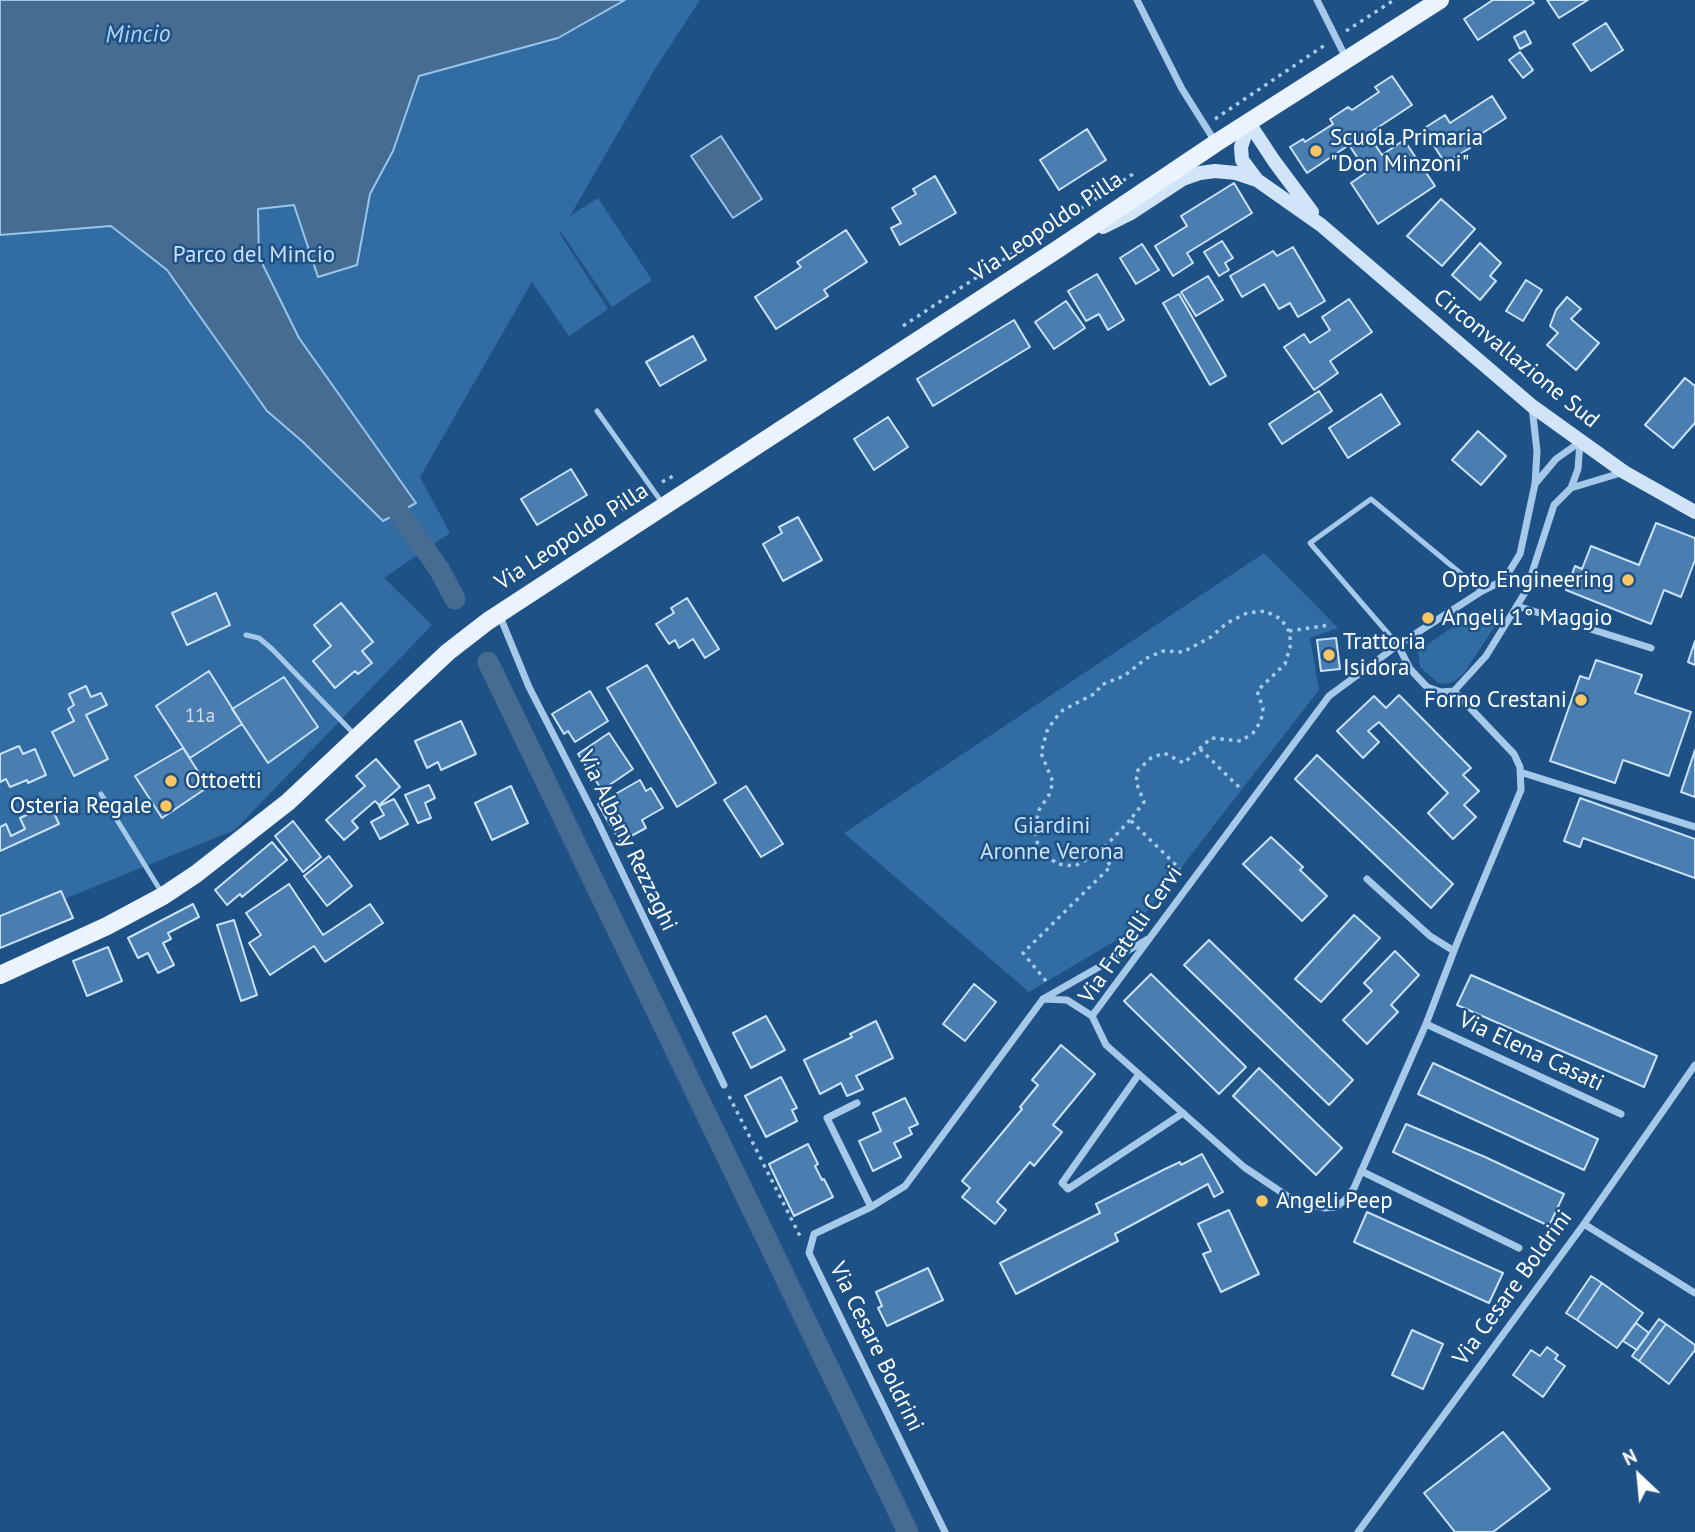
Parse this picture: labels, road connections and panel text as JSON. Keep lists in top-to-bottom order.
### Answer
{
  "streets": {
    "main road": ["Via Leopoldo Pilla", "Circonvallazione Sud"],
    "street": [
      "Via Albany Rezzaghi",
      "Via Fratelli Cervi",
      "Via Elena Casati",
      "Via Cesare Boldrini"
    ]
  },
  "crossings": [
    ["Via Leopoldo Pilla", "Circonvallazione Sud"],
    ["Via Leopoldo Pilla", "Via Albany Rezzaghi"],
    ["Circonvallazione Sud", "Via Fratelli Cervi"]
  ],
  "water": ["Mincio"],
  "parks": ["Parco del Mincio", "Giardini Aronne Verona"],
  "places": [
    "Scuola Primaria \"Don Minzoni\"",
    "Opto Engineering",
    "Angeli 1° Maggio",
    "Trattoria Isidora",
    "Forno Crestani",
    "Ottoetti",
    "Osteria Regale",
    "Angeli Peep"
  ],
  "house_numbers": ["11a"],
  "north": "top left"
}
